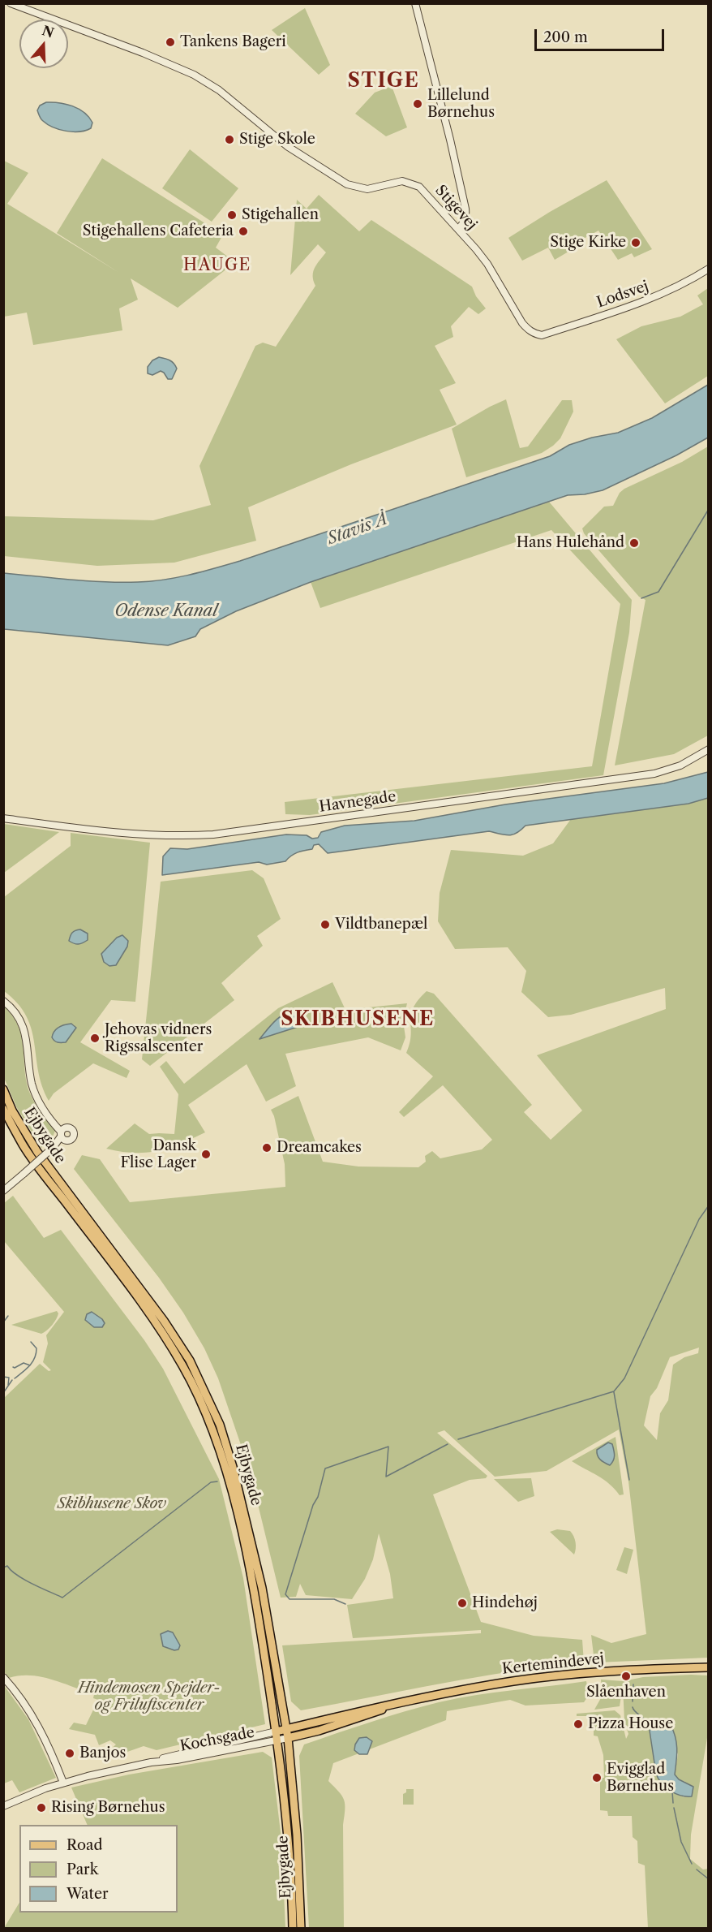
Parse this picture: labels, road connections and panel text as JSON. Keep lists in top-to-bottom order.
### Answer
{
  "streets": {
    "main road": ["Ejbygade", "Kertemindevej"],
    "street": [
      "Stigevej",
      "Lodsvej",
      "Havnegade",
      "Kochsgade"
    ]
  },
  "crossings": [
    ["Stigevej", "Lodsvej"],
    ["Ejbygade", "Kertemindevej"],
    ["Ejbygade", "Kochsgade"],
    ["Kertemindevej", "Kochsgade"]
  ],
  "districts": ["STIGE", "HAUGE", "SKIBHUSENE"],
  "water": ["Stavis Å", "Odense Kanal"],
  "parks": ["Skibhusene Skov", "Hindemosen Spejder- og Friluftscenter"],
  "places": [
    "Tankens Bageri",
    "Lillelund Børnehus",
    "Stige Skole",
    "Stigehallen",
    "Stigehallens Cafeteria",
    "Stige Kirke",
    "Hans Hulehånd",
    "Vildtbanepæl",
    "Jehovas vidners Rigssalscenter",
    "Dreamcakes",
    "Dansk Flise Lager",
    "Hindehøj",
    "Slåenhaven",
    "Pizza House",
    "Banjos",
    "Evigglad Børnehus",
    "Rising Børnehus"
  ],
  "legend": ["Road", "Park", "Water"],
  "scale_bar": "200 m",
  "north": "top"
}
